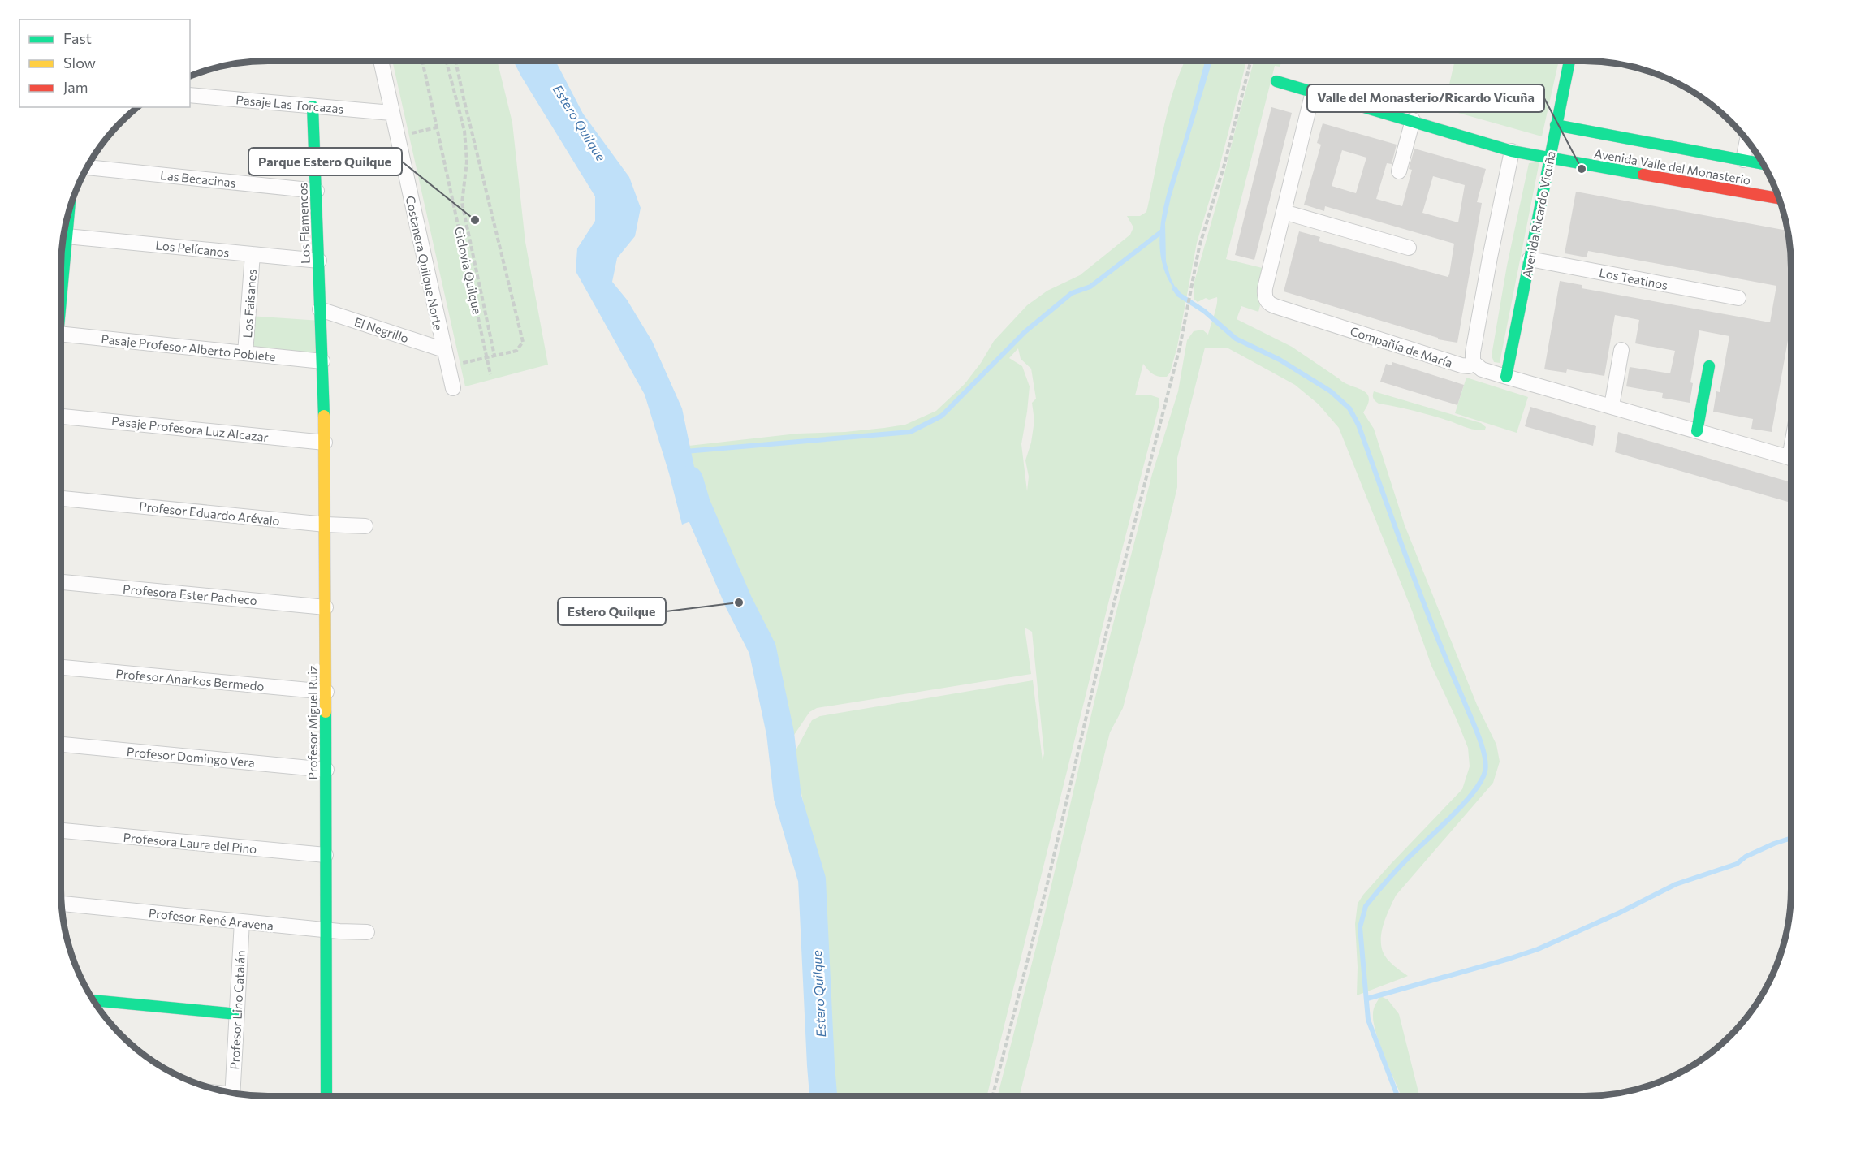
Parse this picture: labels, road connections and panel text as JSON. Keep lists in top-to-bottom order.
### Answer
{
  "streets": {
    "street": [
      "Pasaje Las Torcazas",
      "Avenida Valle del Monasterio",
      "Las Becacinas",
      "Avenida Ricardo Vicuña",
      "Los Flamencos",
      "Los Pelícanos",
      "Costanera Quilque Norte",
      "Los Teatinos",
      "Los Faisanes",
      "El Negrillo",
      "Compañía de María",
      "Pasaje Profesor Alberto Poblete",
      "Pasaje Profesora Luz Alcazar",
      "Profesor Eduardo Arévalo",
      "Profesora Ester Pacheco",
      "Profesor Anarkos Bermedo",
      "Profesor Miguel Ruiz",
      "Profesor Domingo Vera",
      "Profesora Laura del Pino",
      "Profesor René Aravena",
      "Profesor Lino Catalán"
    ],
    "path": ["Ciclovia Quilque"]
  },
  "crossings": [
    ["Pasaje Las Torcazas", "Los Flamencos"],
    ["Pasaje Las Torcazas", "Costanera Quilque Norte"],
    ["Avenida Valle del Monasterio", "Avenida Ricardo Vicuña"],
    ["Avenida Valle del Monasterio", "Compañía de María"],
    ["Las Becacinas", "Los Flamencos"],
    ["Avenida Ricardo Vicuña", "Los Teatinos"],
    ["Avenida Ricardo Vicuña", "Compañía de María"],
    ["Los Flamencos", "Los Pelícanos"],
    ["Los Flamencos", "El Negrillo"],
    ["Los Flamencos", "Profesor Miguel Ruiz"],
    ["Los Pelícanos", "Los Faisanes"],
    ["Costanera Quilque Norte", "El Negrillo"],
    ["Los Faisanes", "Pasaje Profesor Alberto Poblete"],
    ["Pasaje Profesor Alberto Poblete", "Profesor Miguel Ruiz"],
    ["Pasaje Profesora Luz Alcazar", "Profesor Miguel Ruiz"],
    ["Profesor Eduardo Arévalo", "Profesor Miguel Ruiz"],
    ["Profesora Ester Pacheco", "Profesor Miguel Ruiz"],
    ["Profesor Anarkos Bermedo", "Profesor Miguel Ruiz"],
    ["Profesor Miguel Ruiz", "Profesor Domingo Vera"],
    ["Profesor Miguel Ruiz", "Profesora Laura del Pino"],
    ["Profesor Miguel Ruiz", "Profesor René Aravena"],
    ["Profesor René Aravena", "Profesor Lino Catalán"]
  ],
  "water": ["Estero Quilque"],
  "places": ["Valle del Monasterio/Ricardo Vicuña", "Parque Estero Quilque", "Estero Quilque"],
  "legend": ["Fast", "Slow", "Jam"]
}
